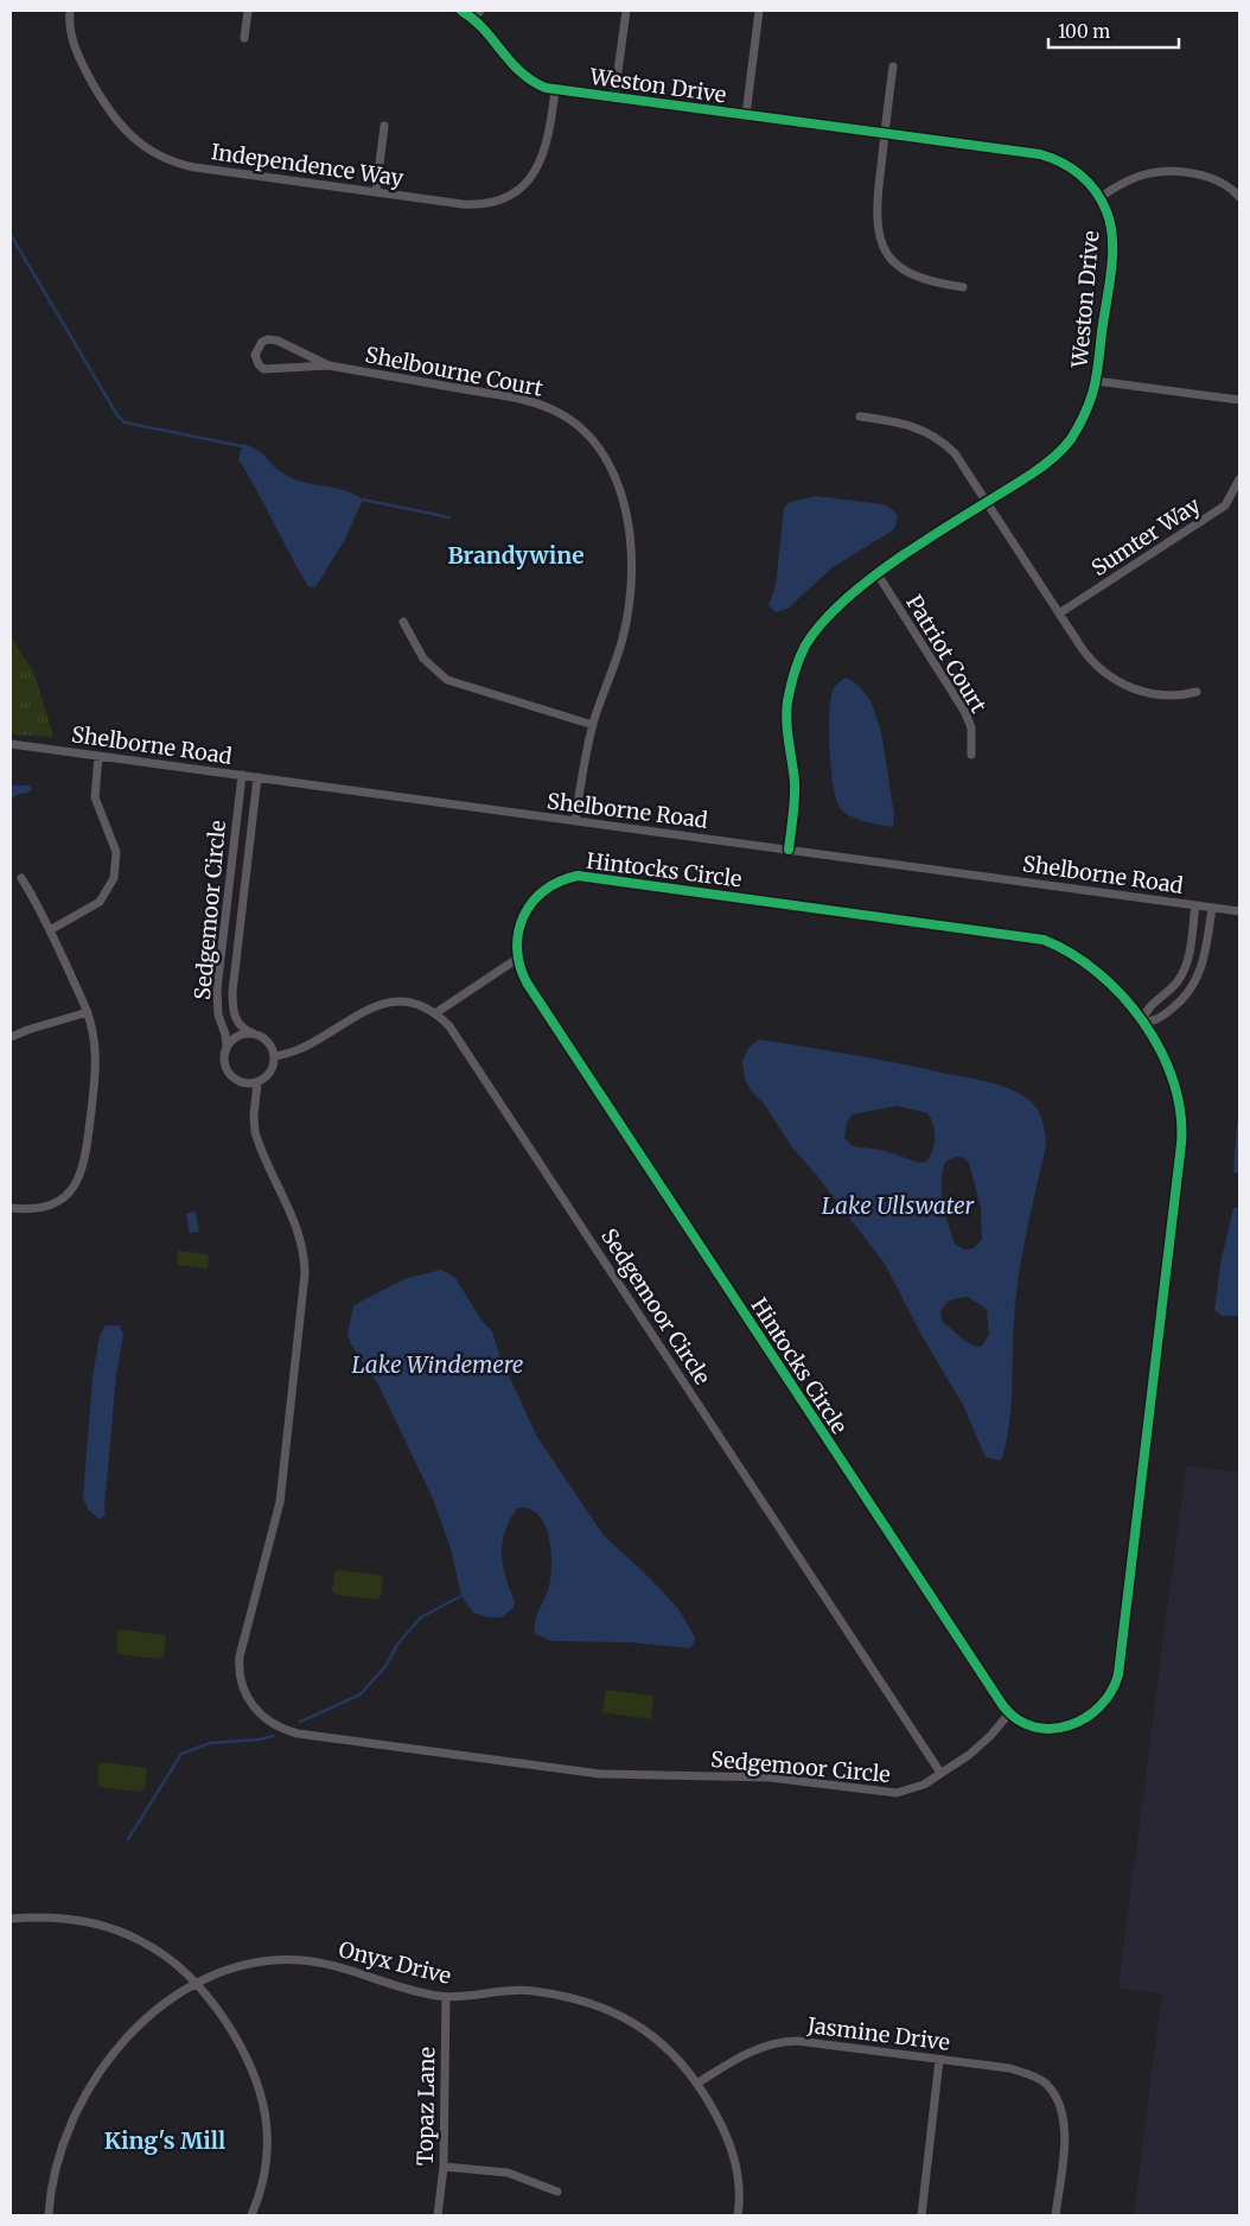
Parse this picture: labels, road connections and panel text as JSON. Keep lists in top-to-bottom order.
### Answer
{
  "streets": {
    "street": [
      "Weston Drive",
      "Independence Way",
      "Shelbourne Court",
      "Sumter Way",
      "Patriot Court",
      "Shelborne Road",
      "Hintocks Circle",
      "Sedgemoor Circle",
      "Onyx Drive",
      "Jasmine Drive",
      "Topaz Lane"
    ]
  },
  "crossings": [
    ["Weston Drive", "Independence Way"],
    ["Weston Drive", "Patriot Court"],
    ["Weston Drive", "Shelborne Road"],
    ["Shelbourne Court", "Shelborne Road"],
    ["Shelborne Road", "Sedgemoor Circle"],
    ["Onyx Drive", "Jasmine Drive"],
    ["Onyx Drive", "Topaz Lane"]
  ],
  "districts": ["Brandywine", "King's Mill"],
  "water": ["Lake Ullswater", "Lake Windemere"],
  "scale_bar": "100 m"
}
